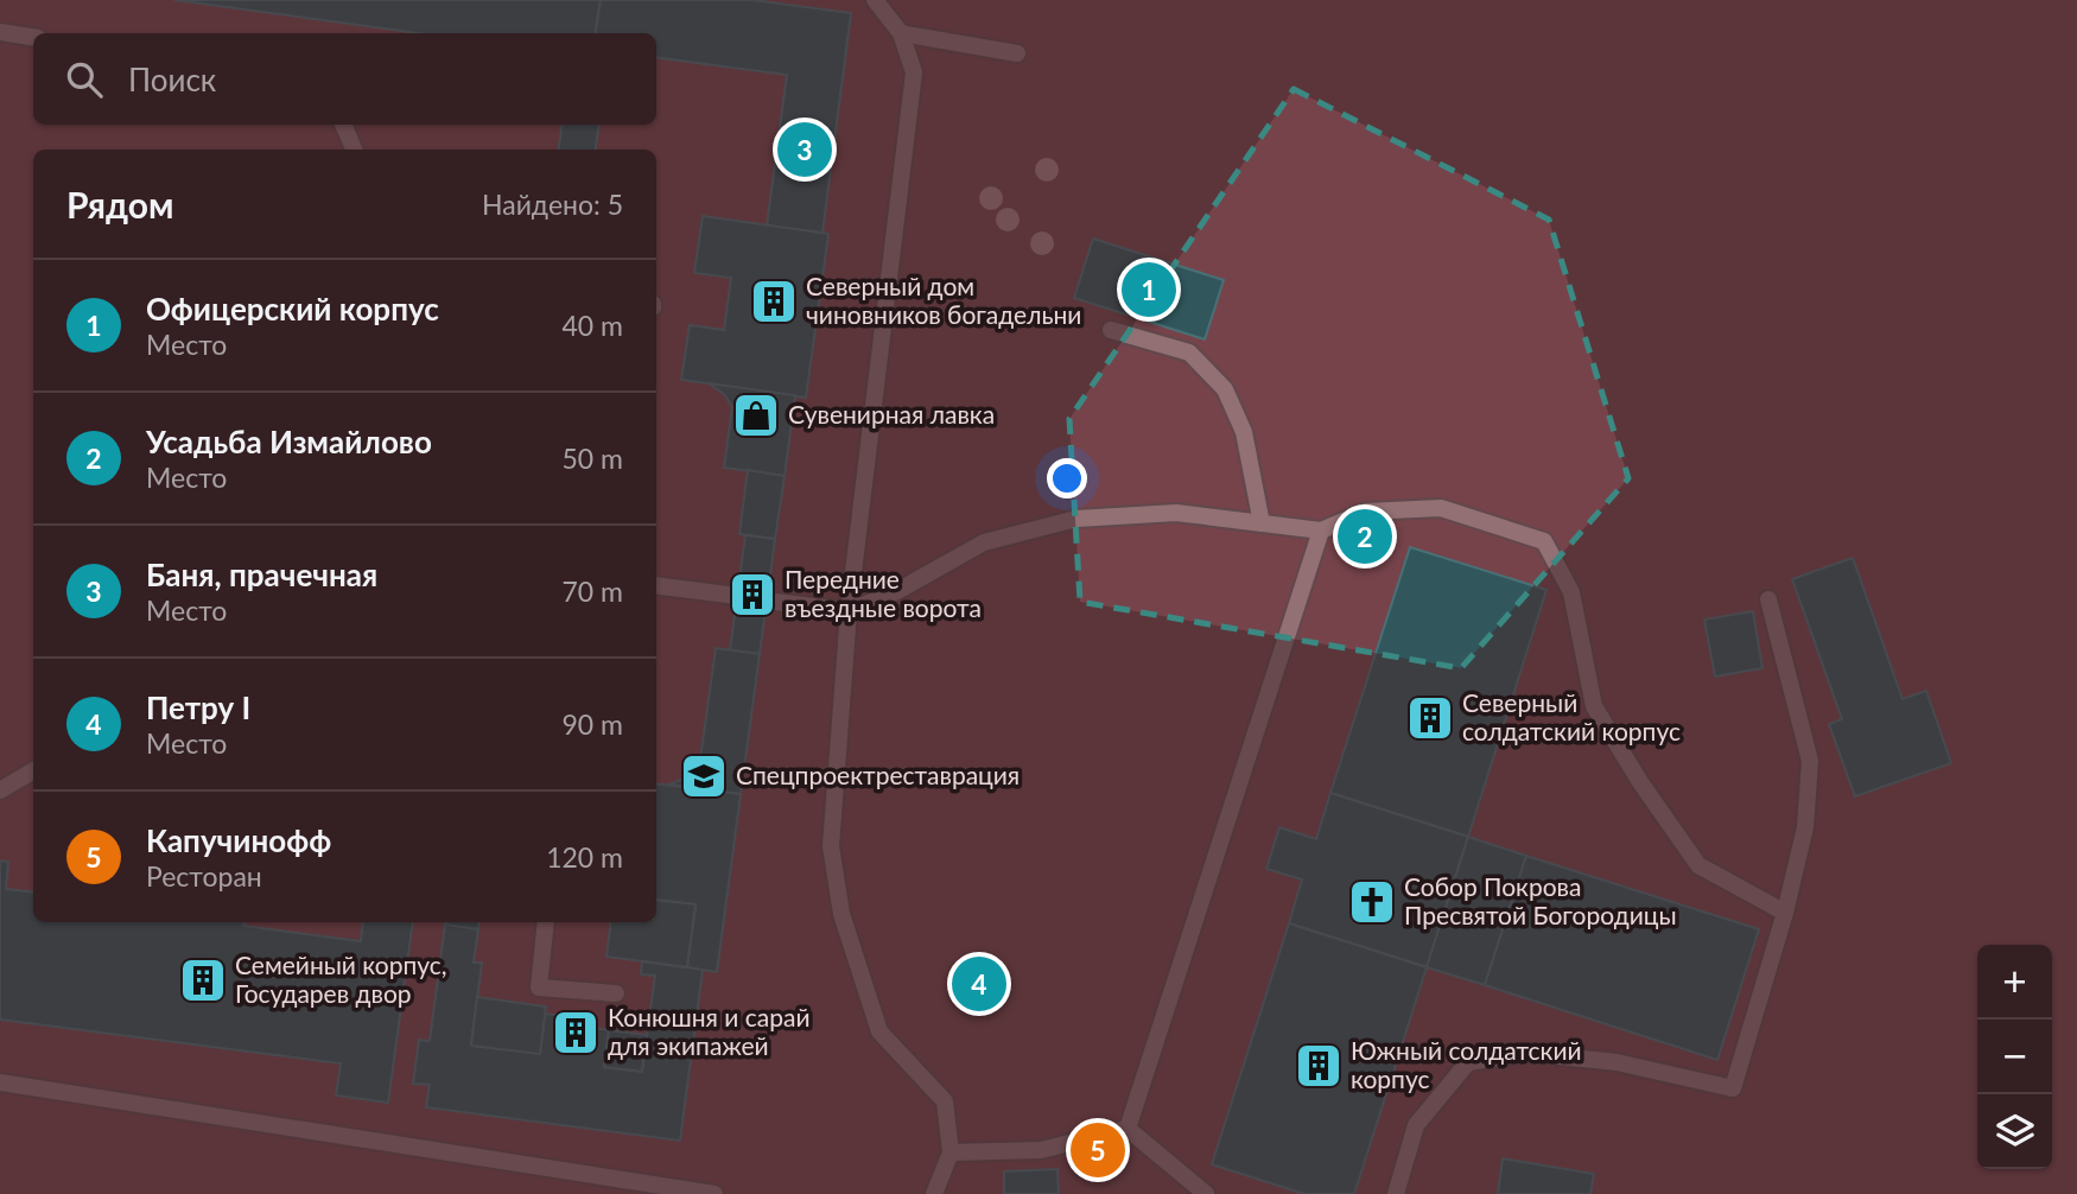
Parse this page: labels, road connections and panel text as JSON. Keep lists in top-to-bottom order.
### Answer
{
  "places": {
    "building": [
      "Северный дом чиновников богадельни",
      "Передние въездные ворота",
      "Северный солдатский корпус",
      "Семейный корпус, Государев двор",
      "Конюшня и сарай для экипажей",
      "Южный солдатский корпус"
    ],
    "shop": ["Сувенирная лавка"],
    "school or university": ["Спецпроектреставрация"],
    "church": ["Собор Покрова Пресвятой Богородицы"]
  },
  "page": {
    "search": "Поиск",
    "pins": [
      "3",
      "1",
      "2",
      "4",
      "5"
    ],
    "heading": ["Рядом", "Найдено: 5"],
    "list": [
      {
        "mark": "1",
        "name": "Офицерский корпус",
        "note": "Место",
        "value": "40 m"
      },
      {
        "mark": "2",
        "name": "Усадьба Измайлово",
        "note": "Место",
        "value": "50 m"
      },
      {
        "mark": "3",
        "name": "Баня, прачечная",
        "note": "Место",
        "value": "70 m"
      },
      {
        "mark": "4",
        "name": "Петру I",
        "note": "Место",
        "value": "90 m"
      },
      {
        "mark": "5",
        "name": "Капучинофф",
        "note": "Ресторан",
        "value": "120 m"
      }
    ],
    "map_buttons": ["+", "−"]
  }
}
